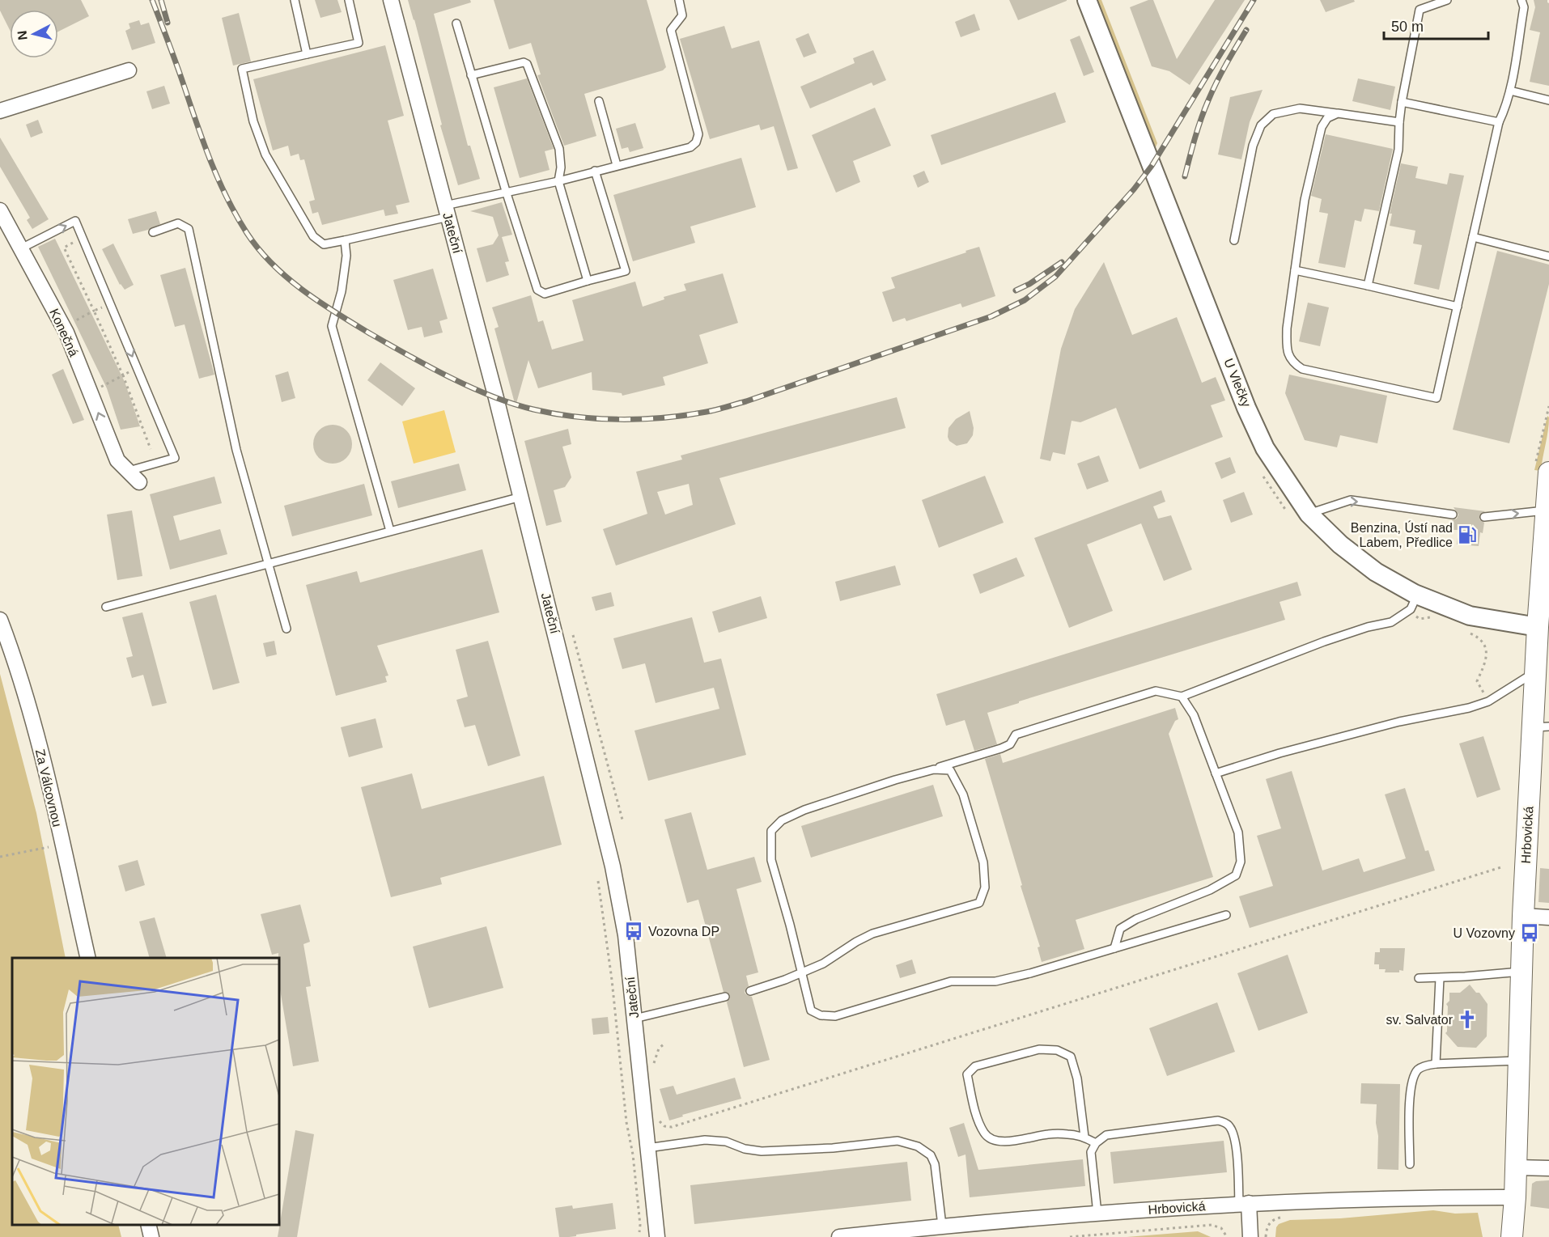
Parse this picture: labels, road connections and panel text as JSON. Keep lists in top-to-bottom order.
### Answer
{
  "streets": {
    "main road": ["Hrbovická"],
    "street": [
      "Jateční",
      "Konečná",
      "U Vlečky",
      "Za Válcovnou"
    ]
  },
  "crossings": [
    ["U Vlečky", "Hrbovická"]
  ],
  "one_way": ["Konečná"],
  "places": {
    "fuel station": ["Benzina, Ústí nad Labem, Předlice"],
    "bus stop": ["Vozovna DP", "U Vozovny"],
    "church": ["sv. Salvator"]
  },
  "scale_bar": "50 m",
  "north": "left"
}
